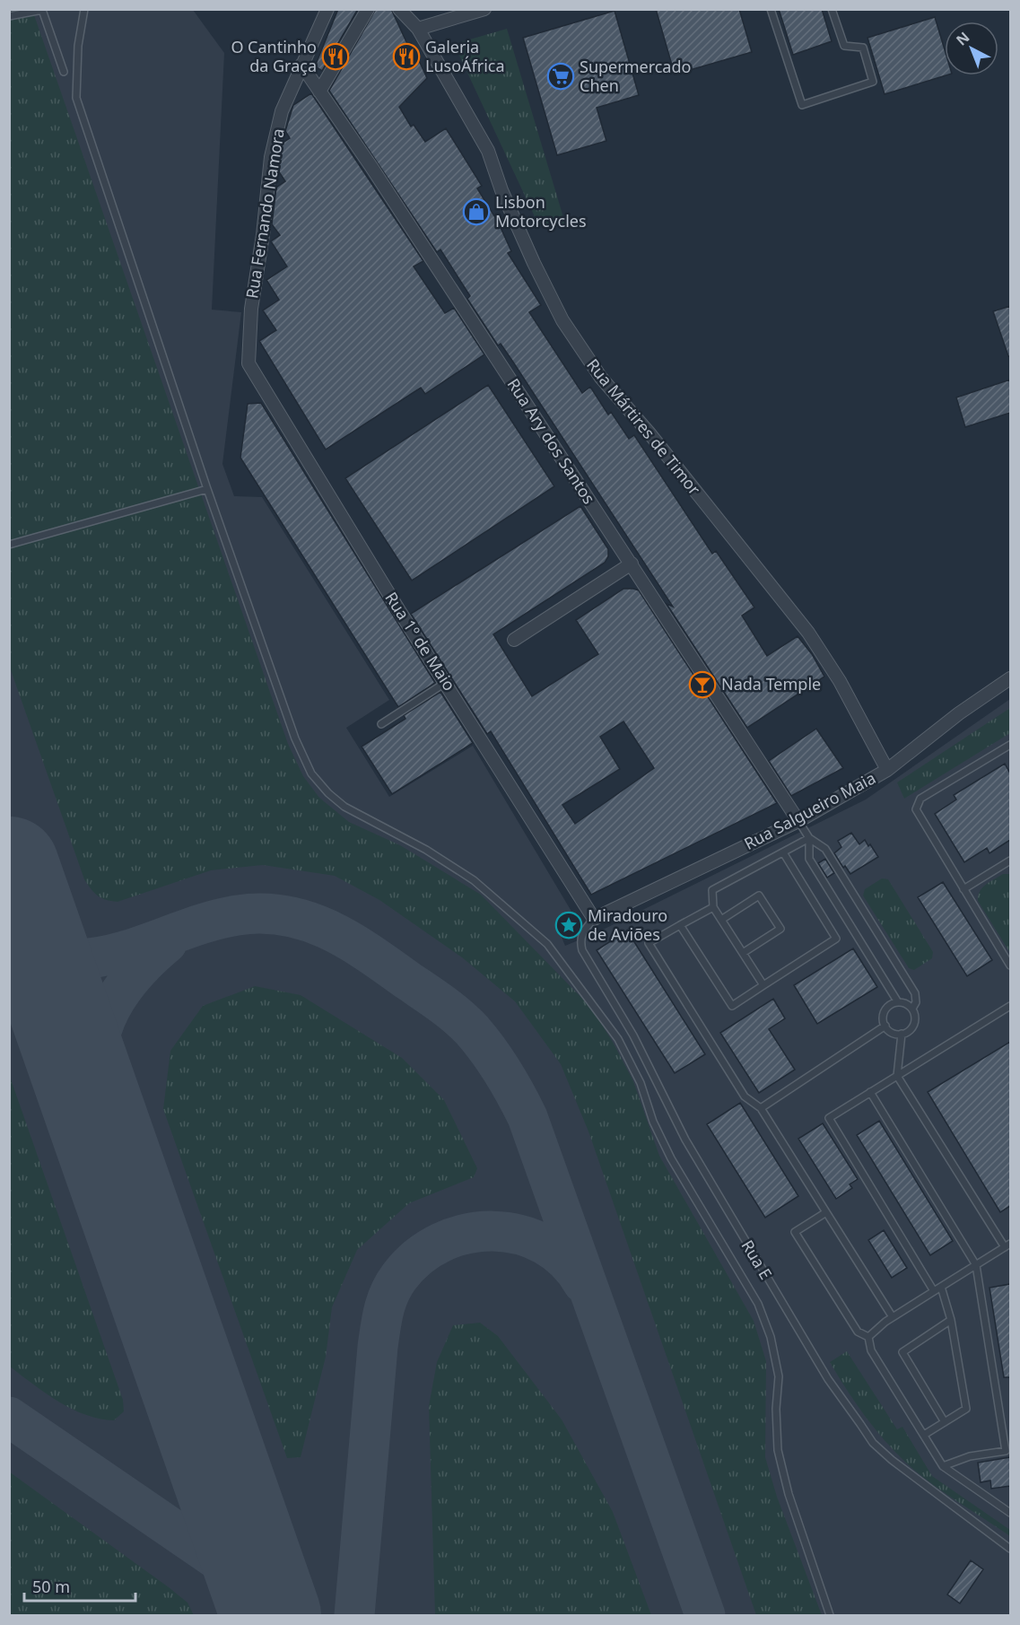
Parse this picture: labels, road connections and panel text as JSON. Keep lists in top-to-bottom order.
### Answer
{
  "streets": {
    "street": [
      "Rua Fernando Namora",
      "Rua Mártires de Timor",
      "Rua Ary dos Santos",
      "Rua 1º de Maio",
      "Rua Salgueiro Maia"
    ],
    "lane": ["Rua E"]
  },
  "crossings": [
    ["Rua Fernando Namora", "Rua Ary dos Santos"],
    ["Rua Fernando Namora", "Rua 1º de Maio"],
    ["Rua Mártires de Timor", "Rua Salgueiro Maia"],
    ["Rua Ary dos Santos", "Rua Salgueiro Maia"],
    ["Rua 1º de Maio", "Rua Salgueiro Maia"],
    ["Rua 1º de Maio", "Rua E"],
    ["Rua Salgueiro Maia", "Rua E"]
  ],
  "places": {
    "restaurant": ["O Cantinho da Graça", "Galeria LusoÁfrica"],
    "supermarket": ["Supermercado Chen"],
    "shop": ["Lisbon Motorcycles"],
    "bar": ["Nada Temple"],
    "place": ["Miradouro de Aviões"]
  },
  "scale_bar": "50 m",
  "north": "top left"
}
